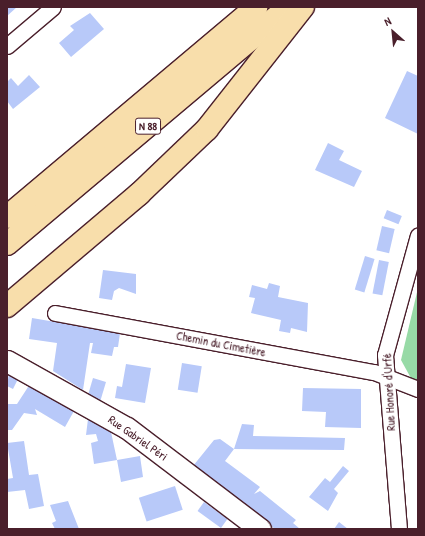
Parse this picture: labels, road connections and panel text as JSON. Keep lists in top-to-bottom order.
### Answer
{
  "streets": {
    "highway": ["N 88"],
    "main road": ["Rue Gabriel Péri"],
    "street": ["Chemin du Cimetière", "Rue Honoré d'Urfé"]
  },
  "crossings": [
    ["Chemin du Cimetière", "Rue Honoré d'Urfé"]
  ],
  "north": "top left"
}
